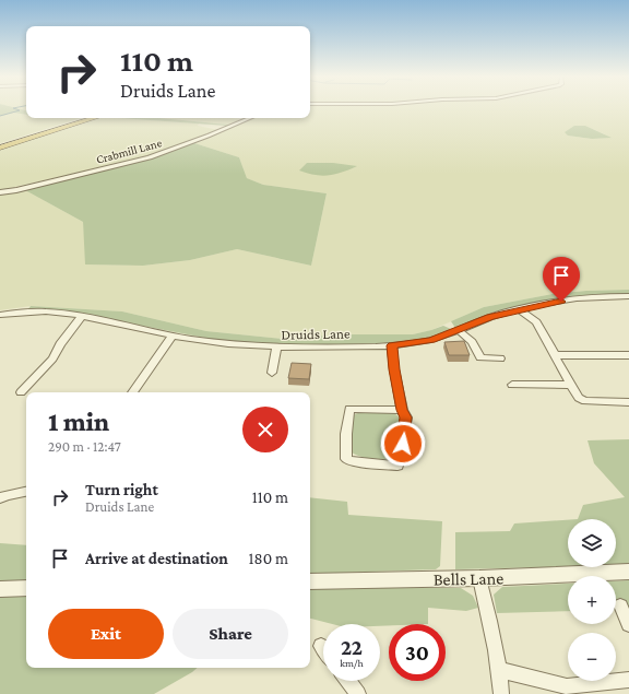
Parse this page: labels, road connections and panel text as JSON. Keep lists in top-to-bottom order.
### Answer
{
  "streets": {
    "street": ["Crabmill Lane", "Druids Lane", "Bells Lane"]
  },
  "page": {
    "turn": ["110 m", "Druids Lane"],
    "heading": ["1 min", "290 m · 12:47"],
    "list": [
      {
        "name": "Turn right",
        "note": "Druids Lane",
        "value": "110 m"
      },
      {
        "name": "Arrive at destination",
        "value": "180 m"
      }
    ],
    "map_buttons": ["+", "−"],
    "buttons": ["Exit", "Share"],
    "speed": "22 km/h",
    "limit": "30"
  }
}
